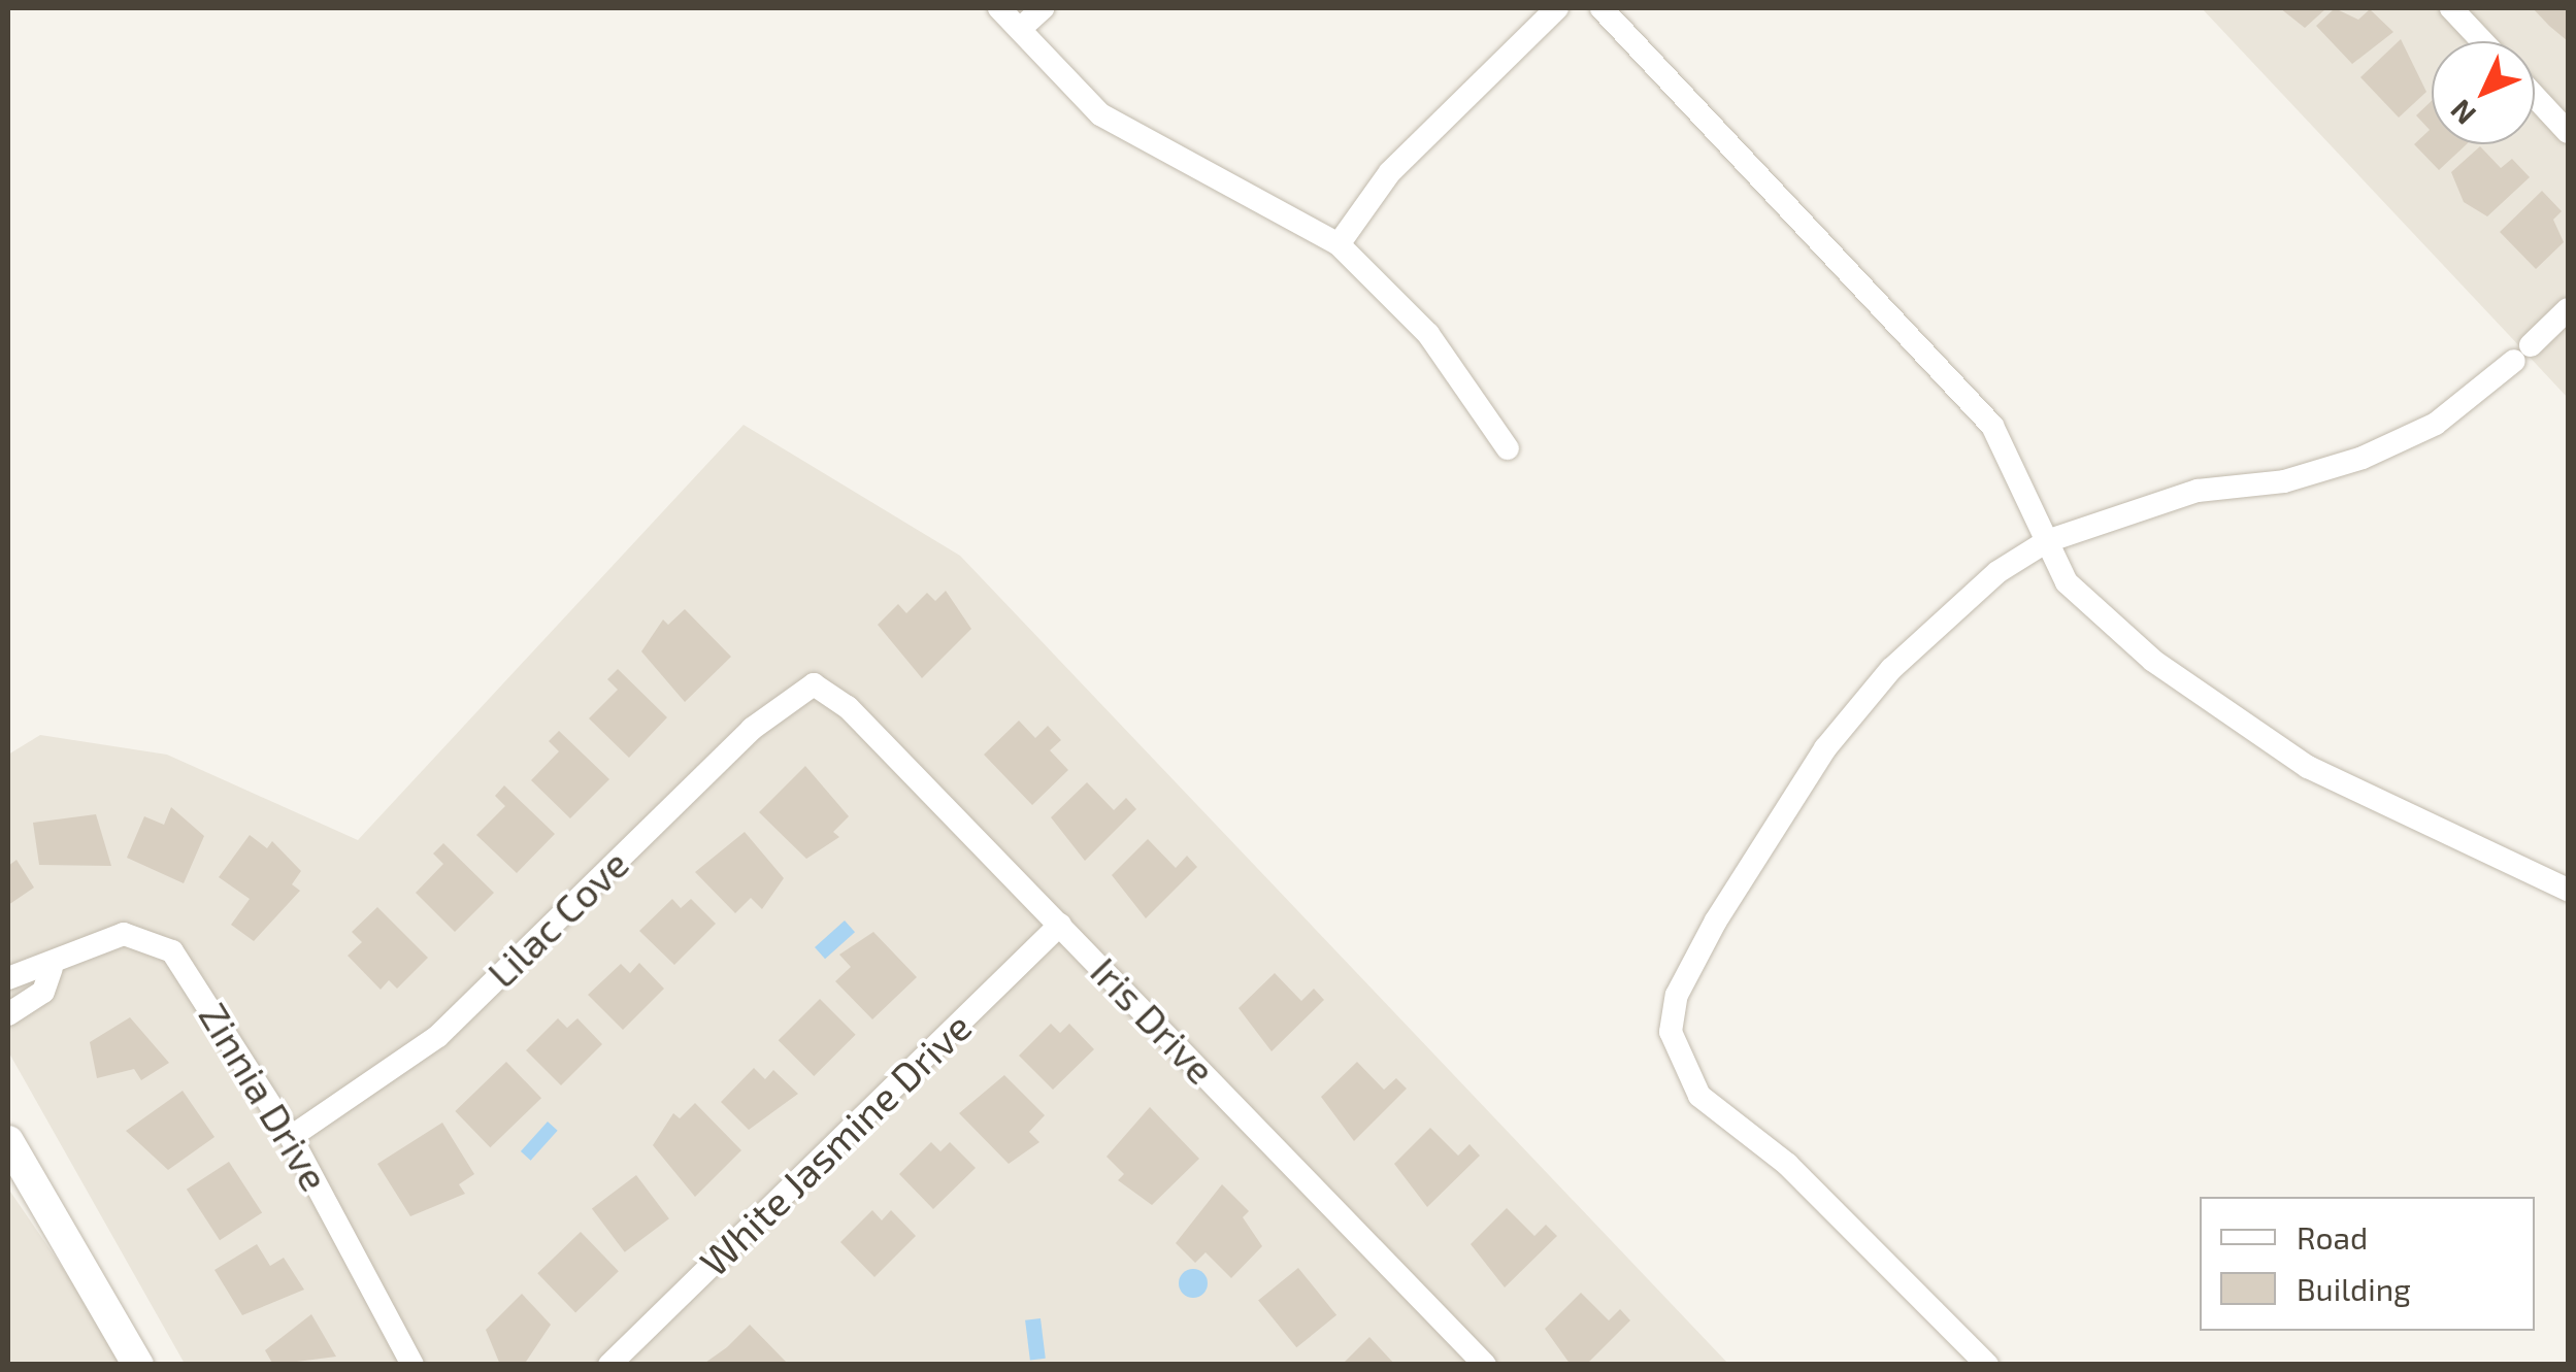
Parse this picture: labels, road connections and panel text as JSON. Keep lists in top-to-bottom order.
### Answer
{
  "streets": {
    "street": [
      "Lilac Cove",
      "Iris Drive",
      "Zinnia Drive",
      "White Jasmine Drive"
    ]
  },
  "crossings": [
    ["Lilac Cove", "Iris Drive"],
    ["Lilac Cove", "Zinnia Drive"],
    ["Iris Drive", "White Jasmine Drive"]
  ],
  "legend": ["Road", "Building"],
  "north": "bottom left"
}
